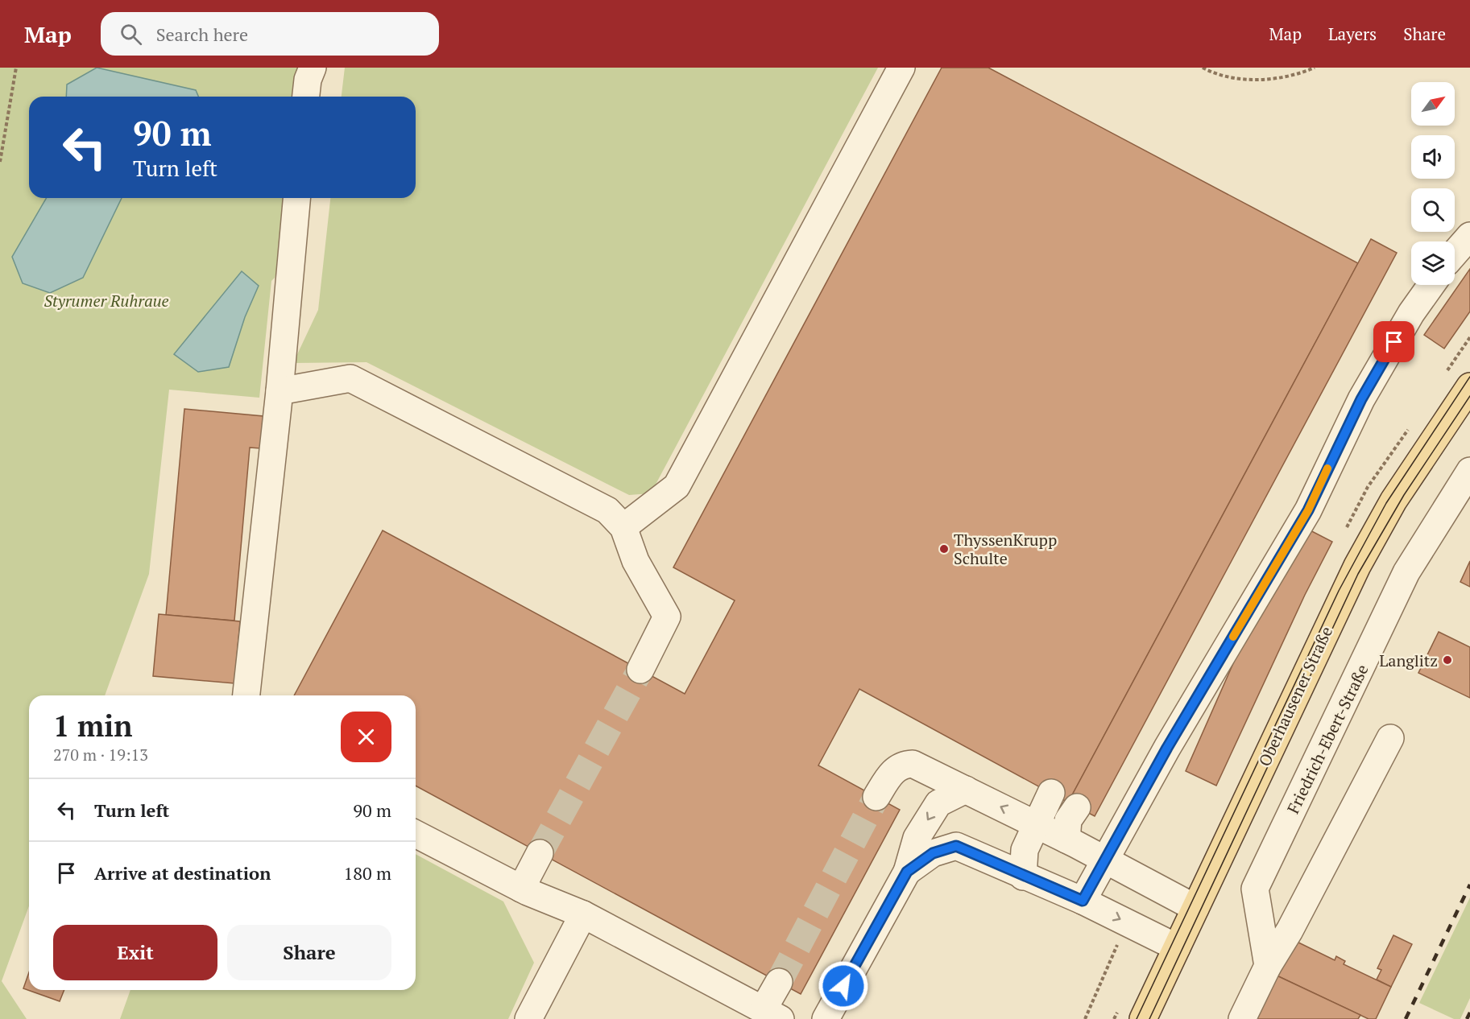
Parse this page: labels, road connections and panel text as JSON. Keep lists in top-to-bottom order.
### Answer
{
  "streets": {
    "main road": ["Oberhausener Straße"],
    "lane": ["Friedrich-Ebert-Straße"]
  },
  "parks": ["Styrumer Ruhraue"],
  "places": ["ThyssenKrupp Schulte", "Langlitz"],
  "north": "top right",
  "page": {
    "header": "Map",
    "search": "Search here",
    "nav": ["Map", "Layers", "Share"],
    "turn": ["90 m", "Turn left"],
    "heading": ["1 min", "270 m · 19:13"],
    "list": [
      {
        "name": "Turn left",
        "value": "90 m"
      },
      {
        "name": "Arrive at destination",
        "value": "180 m"
      }
    ],
    "buttons": ["Exit", "Share"]
  }
}
